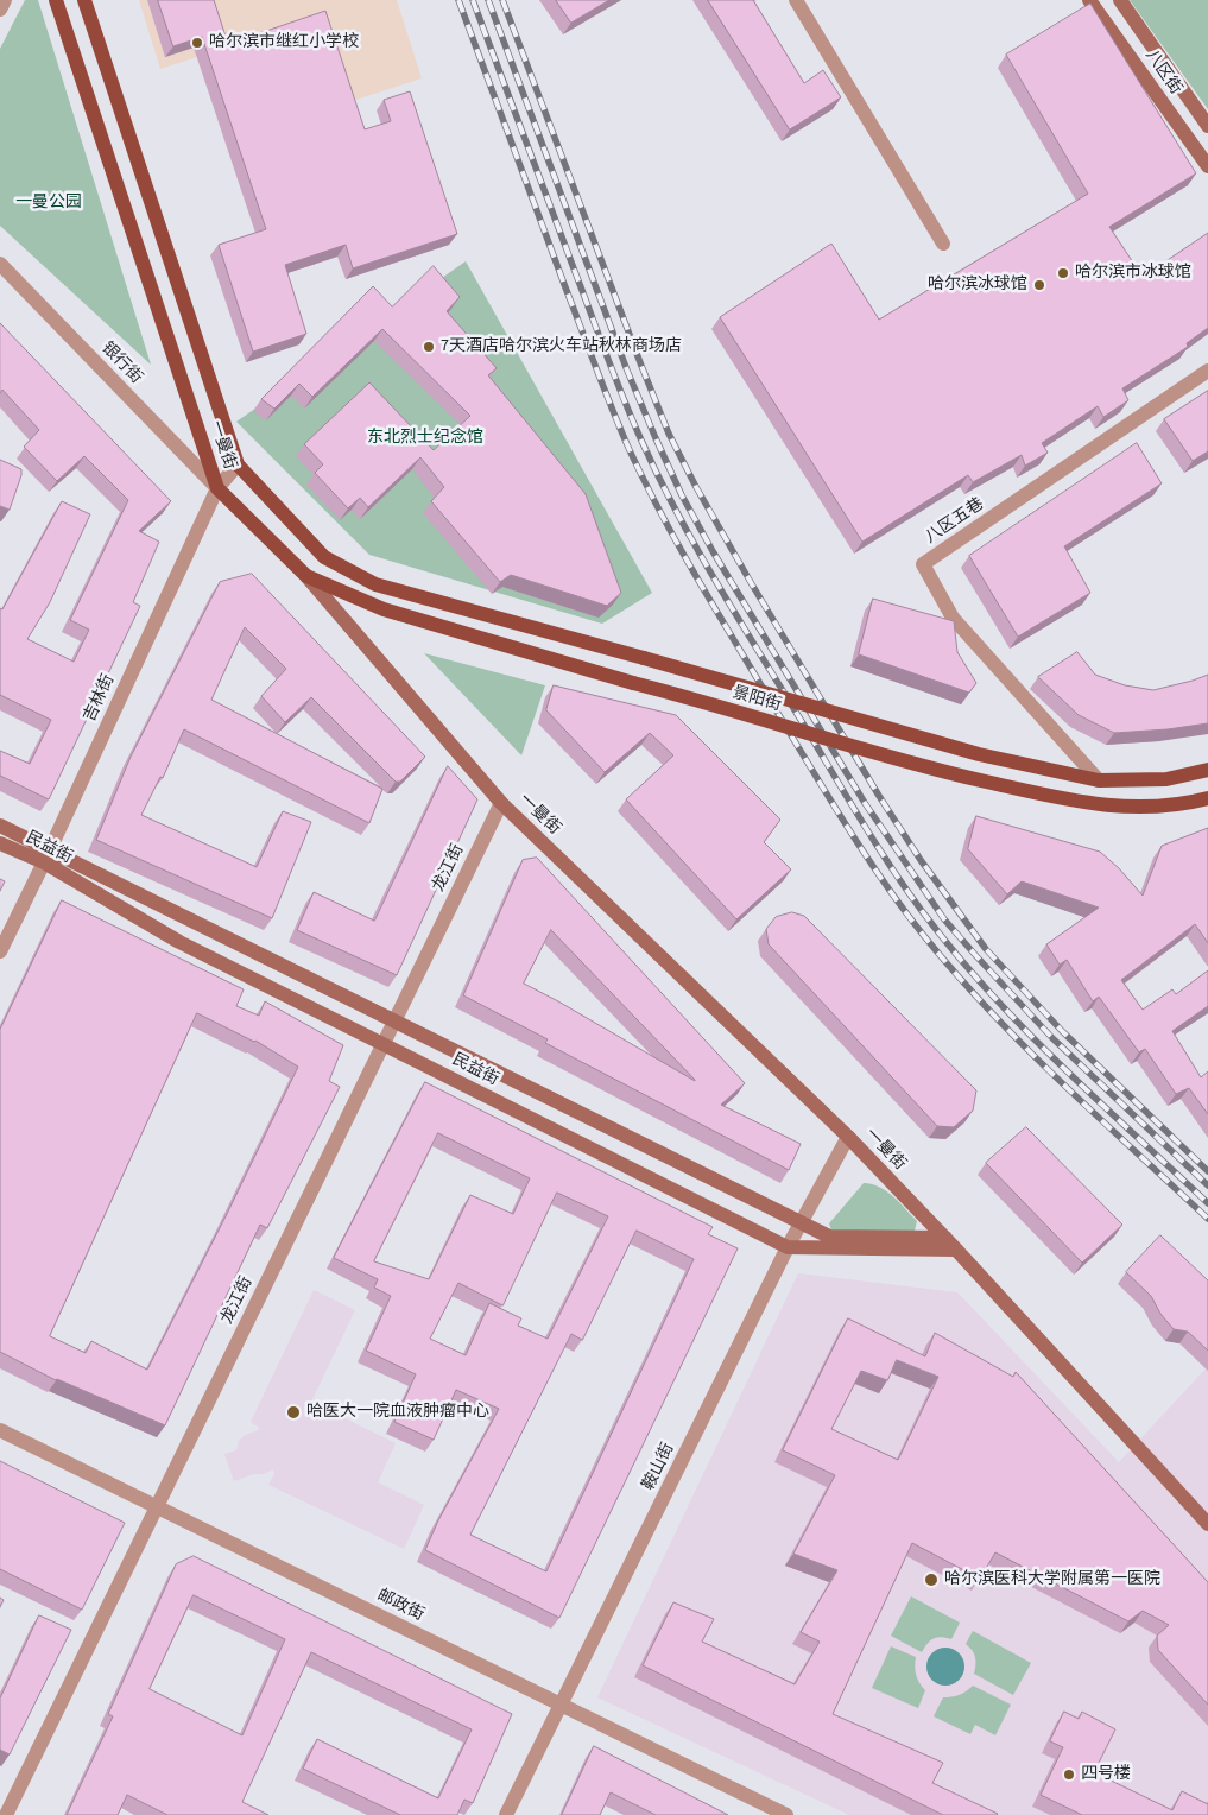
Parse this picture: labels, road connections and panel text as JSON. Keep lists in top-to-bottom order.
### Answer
{
  "streets": {
    "main road": [
      "八区街",
      "一曼街",
      "景阳街",
      "民益街"
    ],
    "street": [
      "银行街",
      "八区五巷",
      "吉林街",
      "龙江街",
      "鞍山街",
      "邮政街"
    ]
  },
  "crossings": [
    ["银行街", "一曼街"],
    ["银行街", "吉林街"],
    ["一曼街", "吉林街"],
    ["一曼街", "景阳街"],
    ["一曼街", "民益街"],
    ["一曼街", "龙江街"],
    ["一曼街", "鞍山街"],
    ["八区五巷", "景阳街"],
    ["吉林街", "民益街"],
    ["民益街", "龙江街"],
    ["民益街", "鞍山街"],
    ["龙江街", "邮政街"],
    ["鞍山街", "邮政街"]
  ],
  "parks": ["一曼公园", "东北烈士纪念馆"],
  "places": [
    "哈尔滨市继红小学校",
    "哈尔滨市冰球馆",
    "哈尔滨冰球馆",
    "7天酒店哈尔滨火车站秋林商场店",
    "哈医大一院血液肿瘤中心",
    "哈尔滨医科大学附属第一医院",
    "四号楼"
  ]
}
